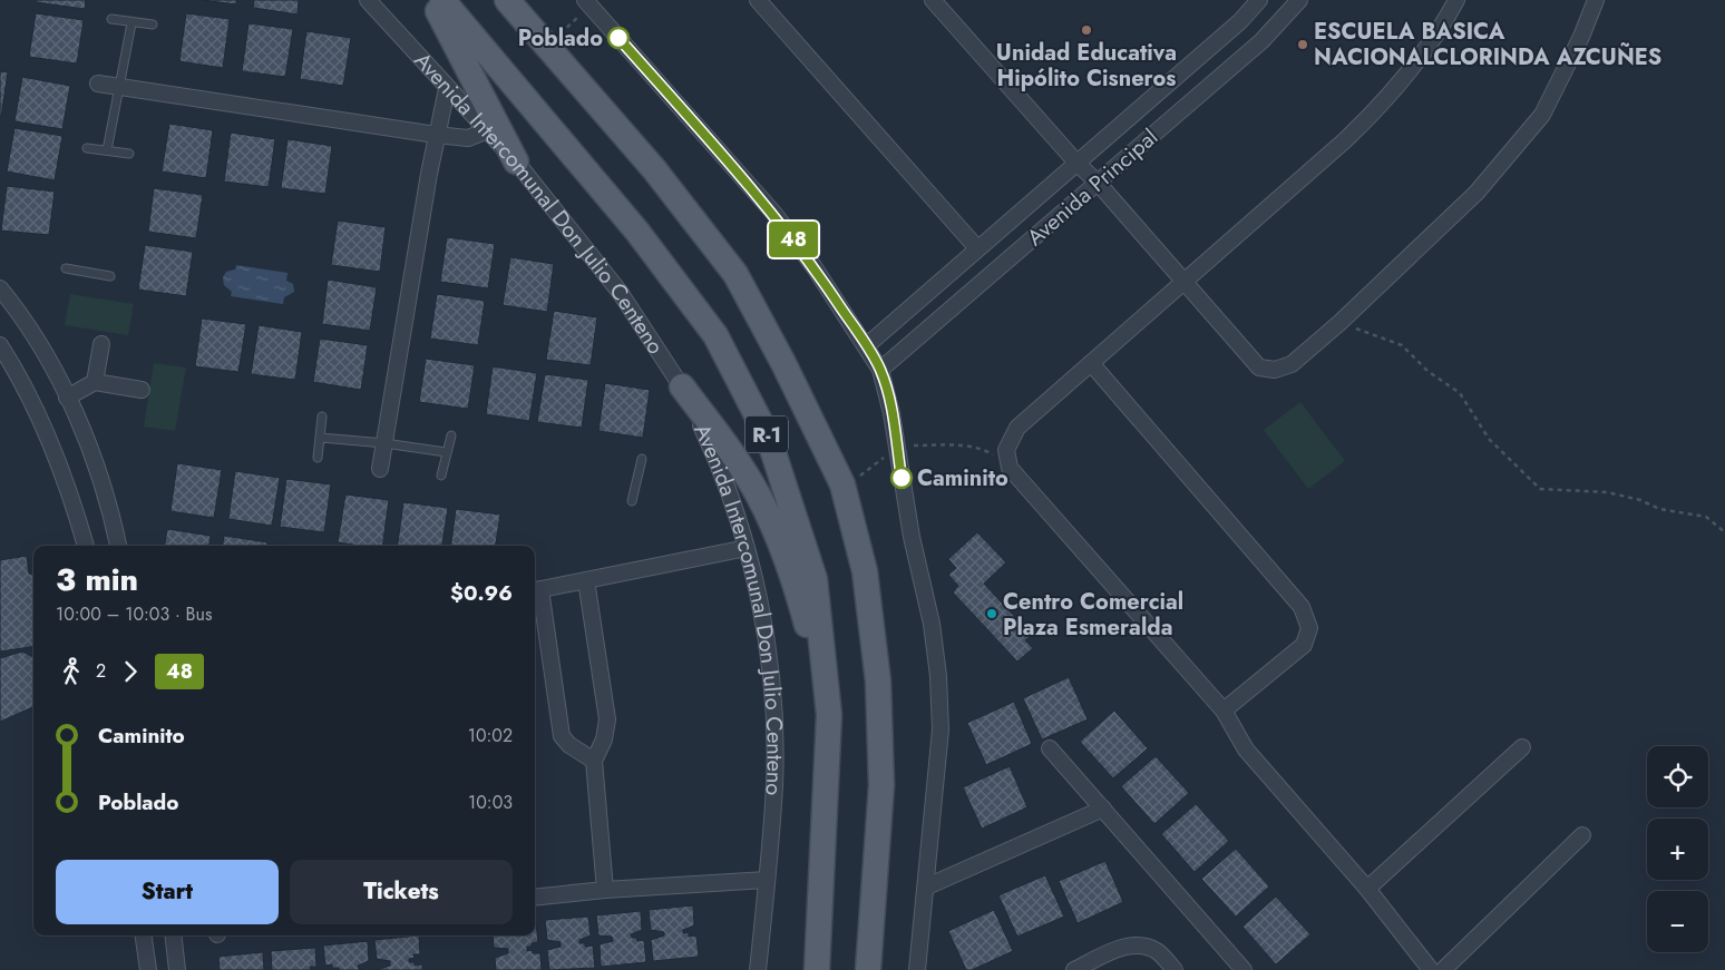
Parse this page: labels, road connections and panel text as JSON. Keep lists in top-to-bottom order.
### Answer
{
  "streets": {
    "main road": ["R-1"],
    "street": ["Avenida Principal", "Avenida Intercomunal Don Julio Centeno"]
  },
  "places": [
    "Unidad Educativa Hipólito Cisneros",
    "Poblado",
    "ESCUELA BASICA NACIONALCLORINDA AZCUÑES",
    "Caminito",
    "Centro Comercial Plaza Esmeralda"
  ],
  "lines": ["bus line 48"],
  "page": {
    "on_map": "48",
    "heading": ["3 min", "10:00 – 10:03 · Bus", "$0.96"],
    "legs": ["2", "48"],
    "list": [
      {
        "name": "Caminito",
        "value": "10:02"
      },
      {
        "name": "Poblado",
        "value": "10:03"
      }
    ],
    "map_buttons": ["+", "−"],
    "buttons": ["Start", "Tickets"]
  }
}
